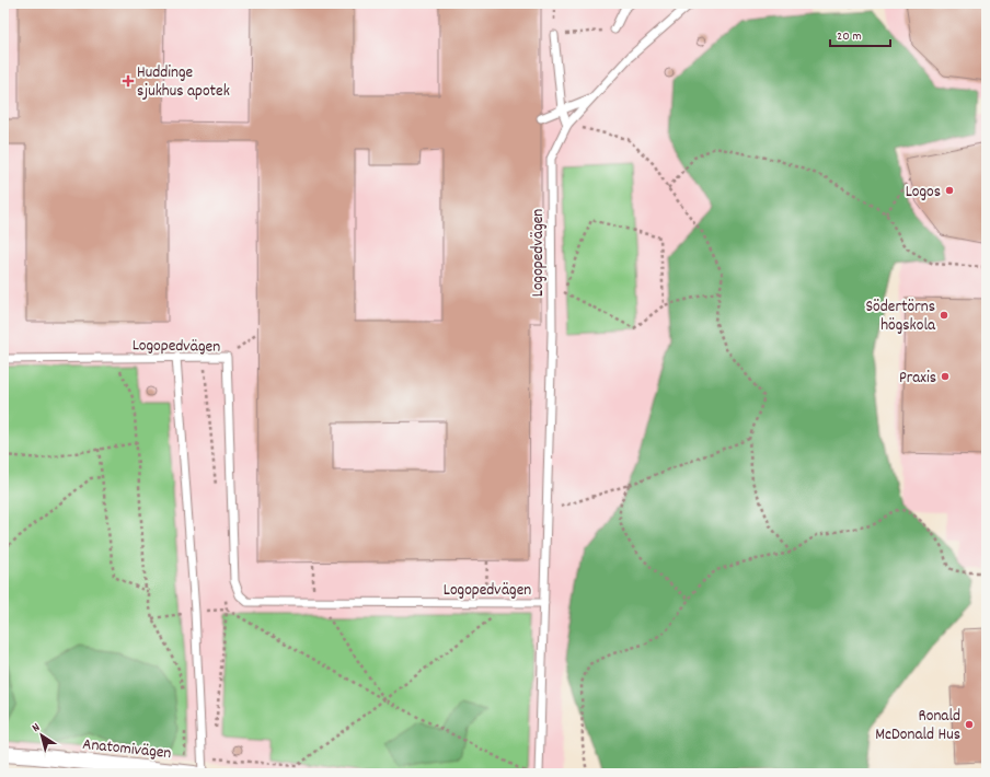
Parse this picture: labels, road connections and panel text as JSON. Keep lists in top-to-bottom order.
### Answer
{
  "streets": {
    "street": ["Anatomivägen"],
    "lane": ["Logopedvägen"]
  },
  "places": {
    "health": ["Huddinge sjukhus apotek"],
    "other": [
      "Logos",
      "Södertörns högskola",
      "Praxis",
      "Ronald McDonald Hus"
    ]
  },
  "scale_bar": "20 m",
  "north": "top left"
}
